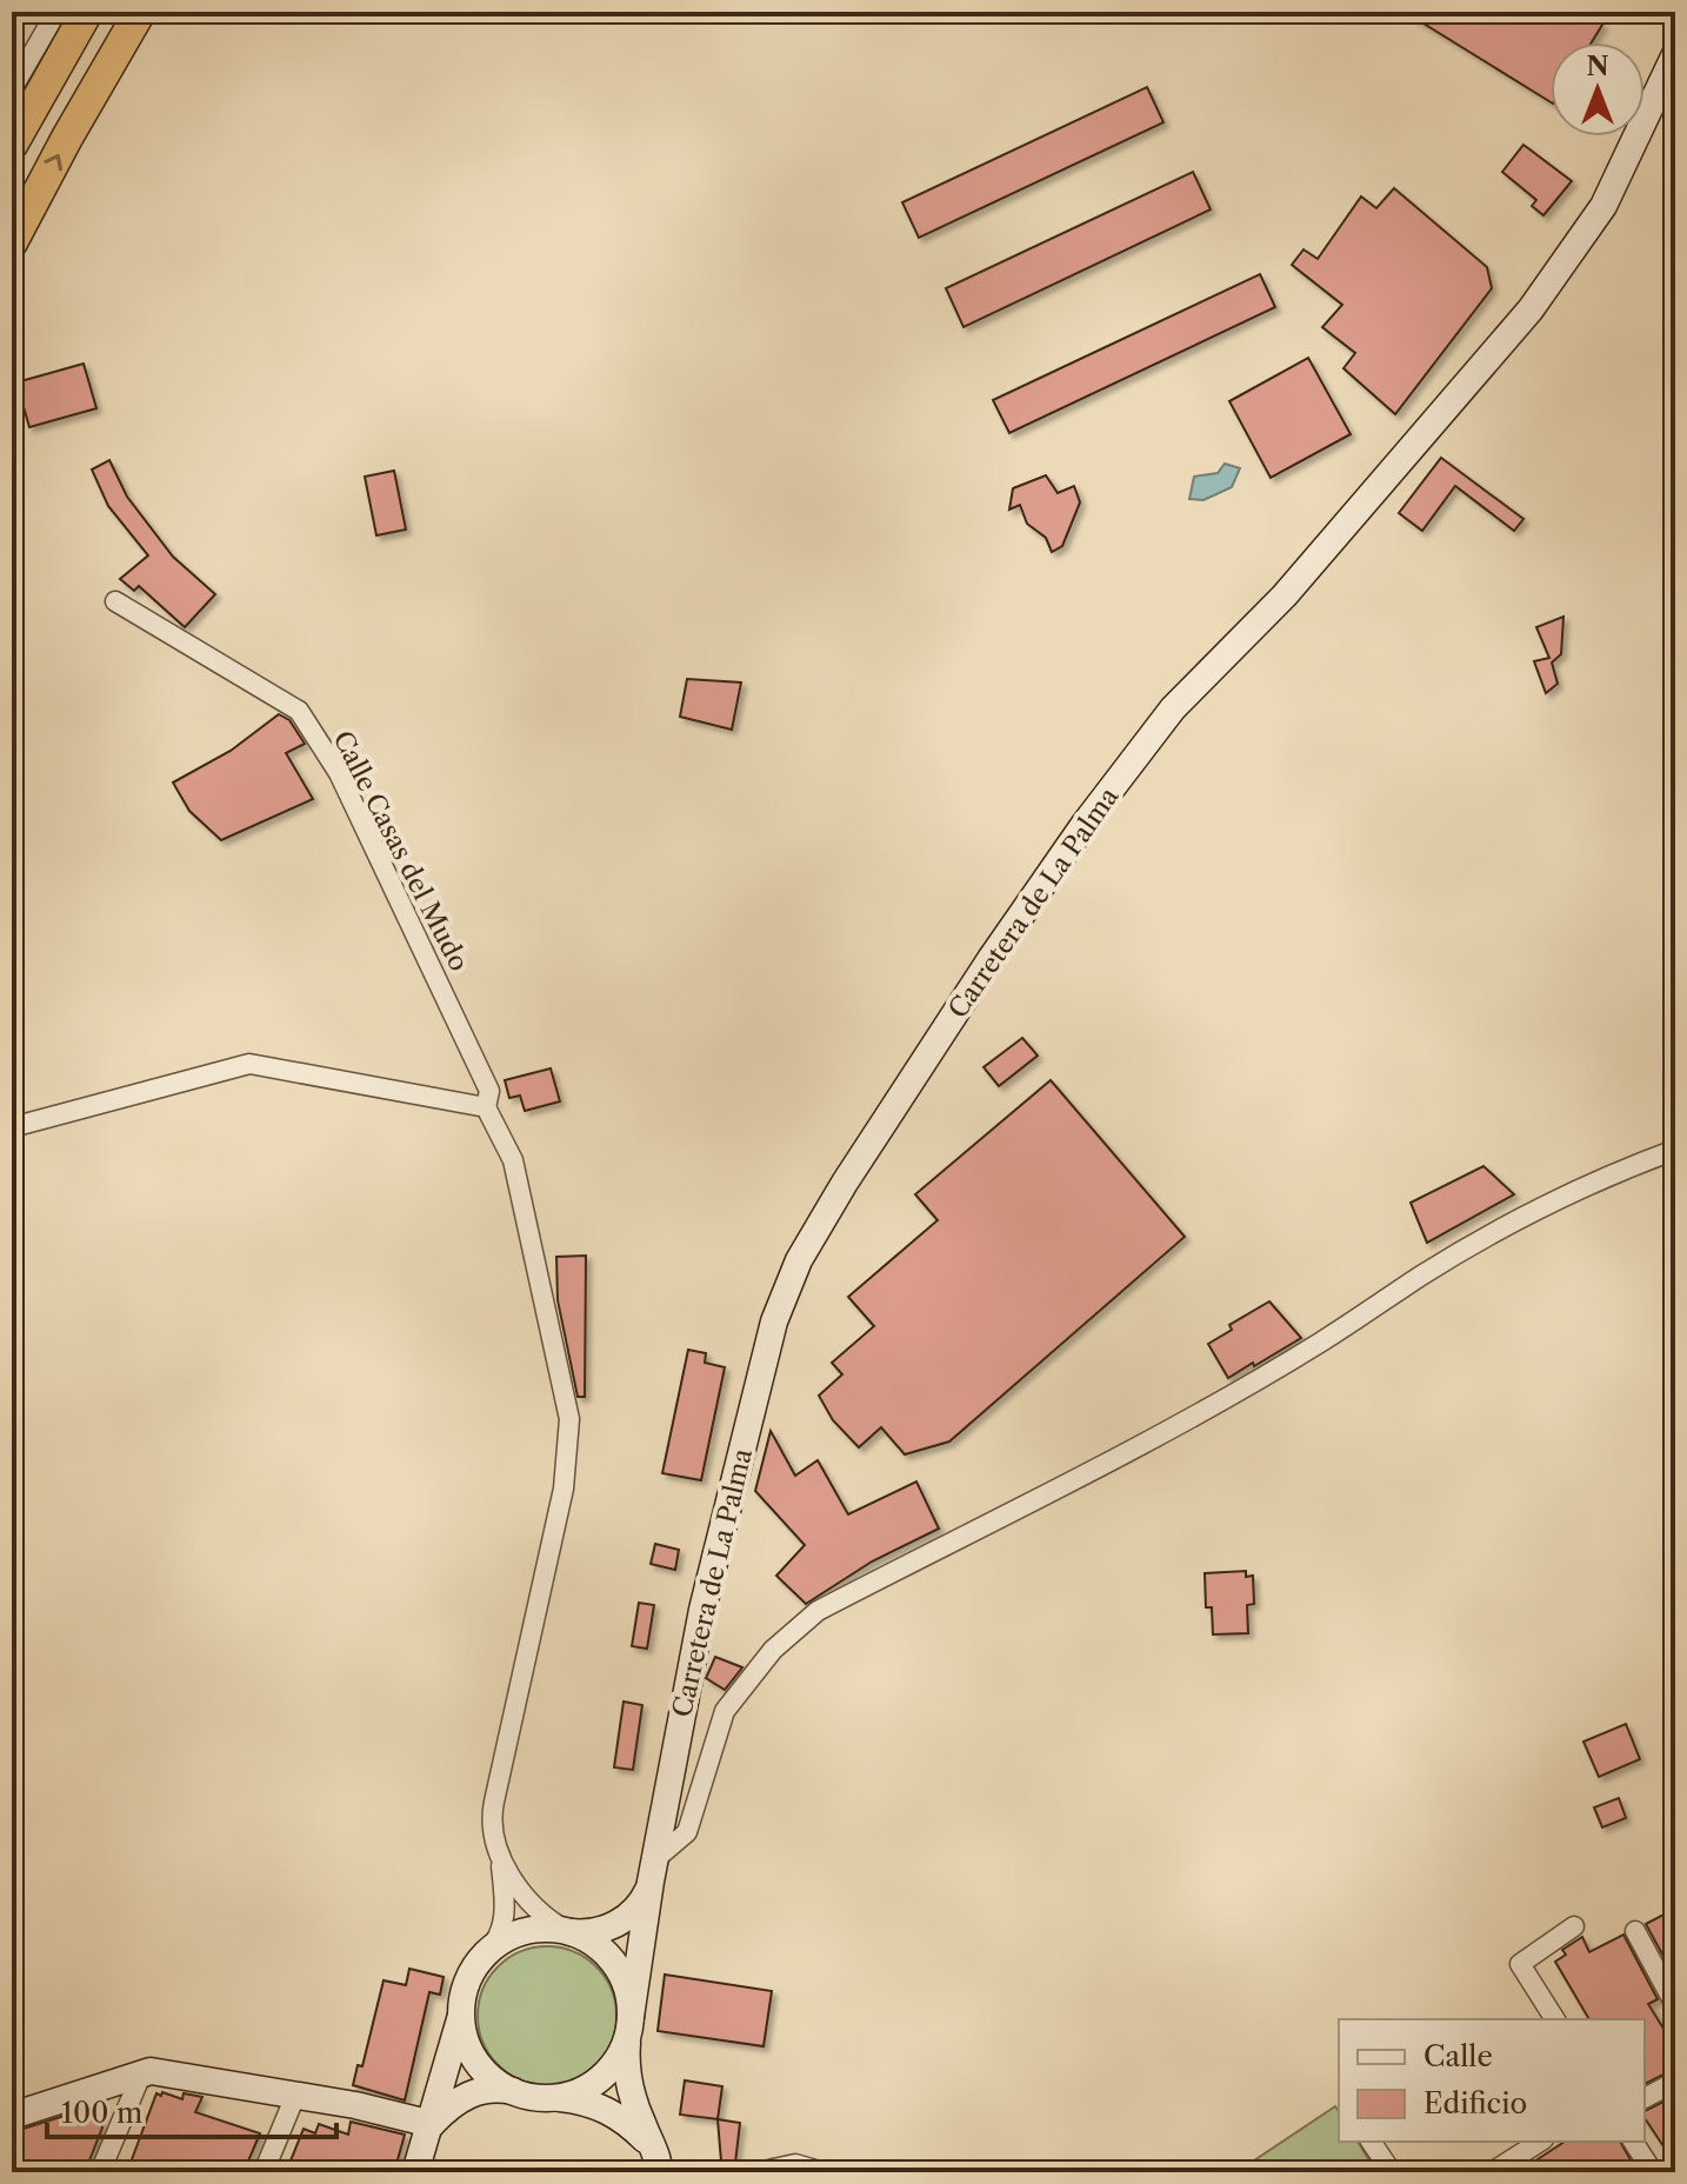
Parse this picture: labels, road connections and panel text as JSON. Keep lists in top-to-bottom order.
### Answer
{
  "streets": {
    "main road": ["Carretera de La Palma"],
    "street": ["Calle Casas del Mudo"]
  },
  "crossings": [
    ["Calle Casas del Mudo", "Carretera de La Palma"]
  ],
  "legend": ["Calle", "Edificio"],
  "scale_bar": "100 m",
  "north": "top"
}
